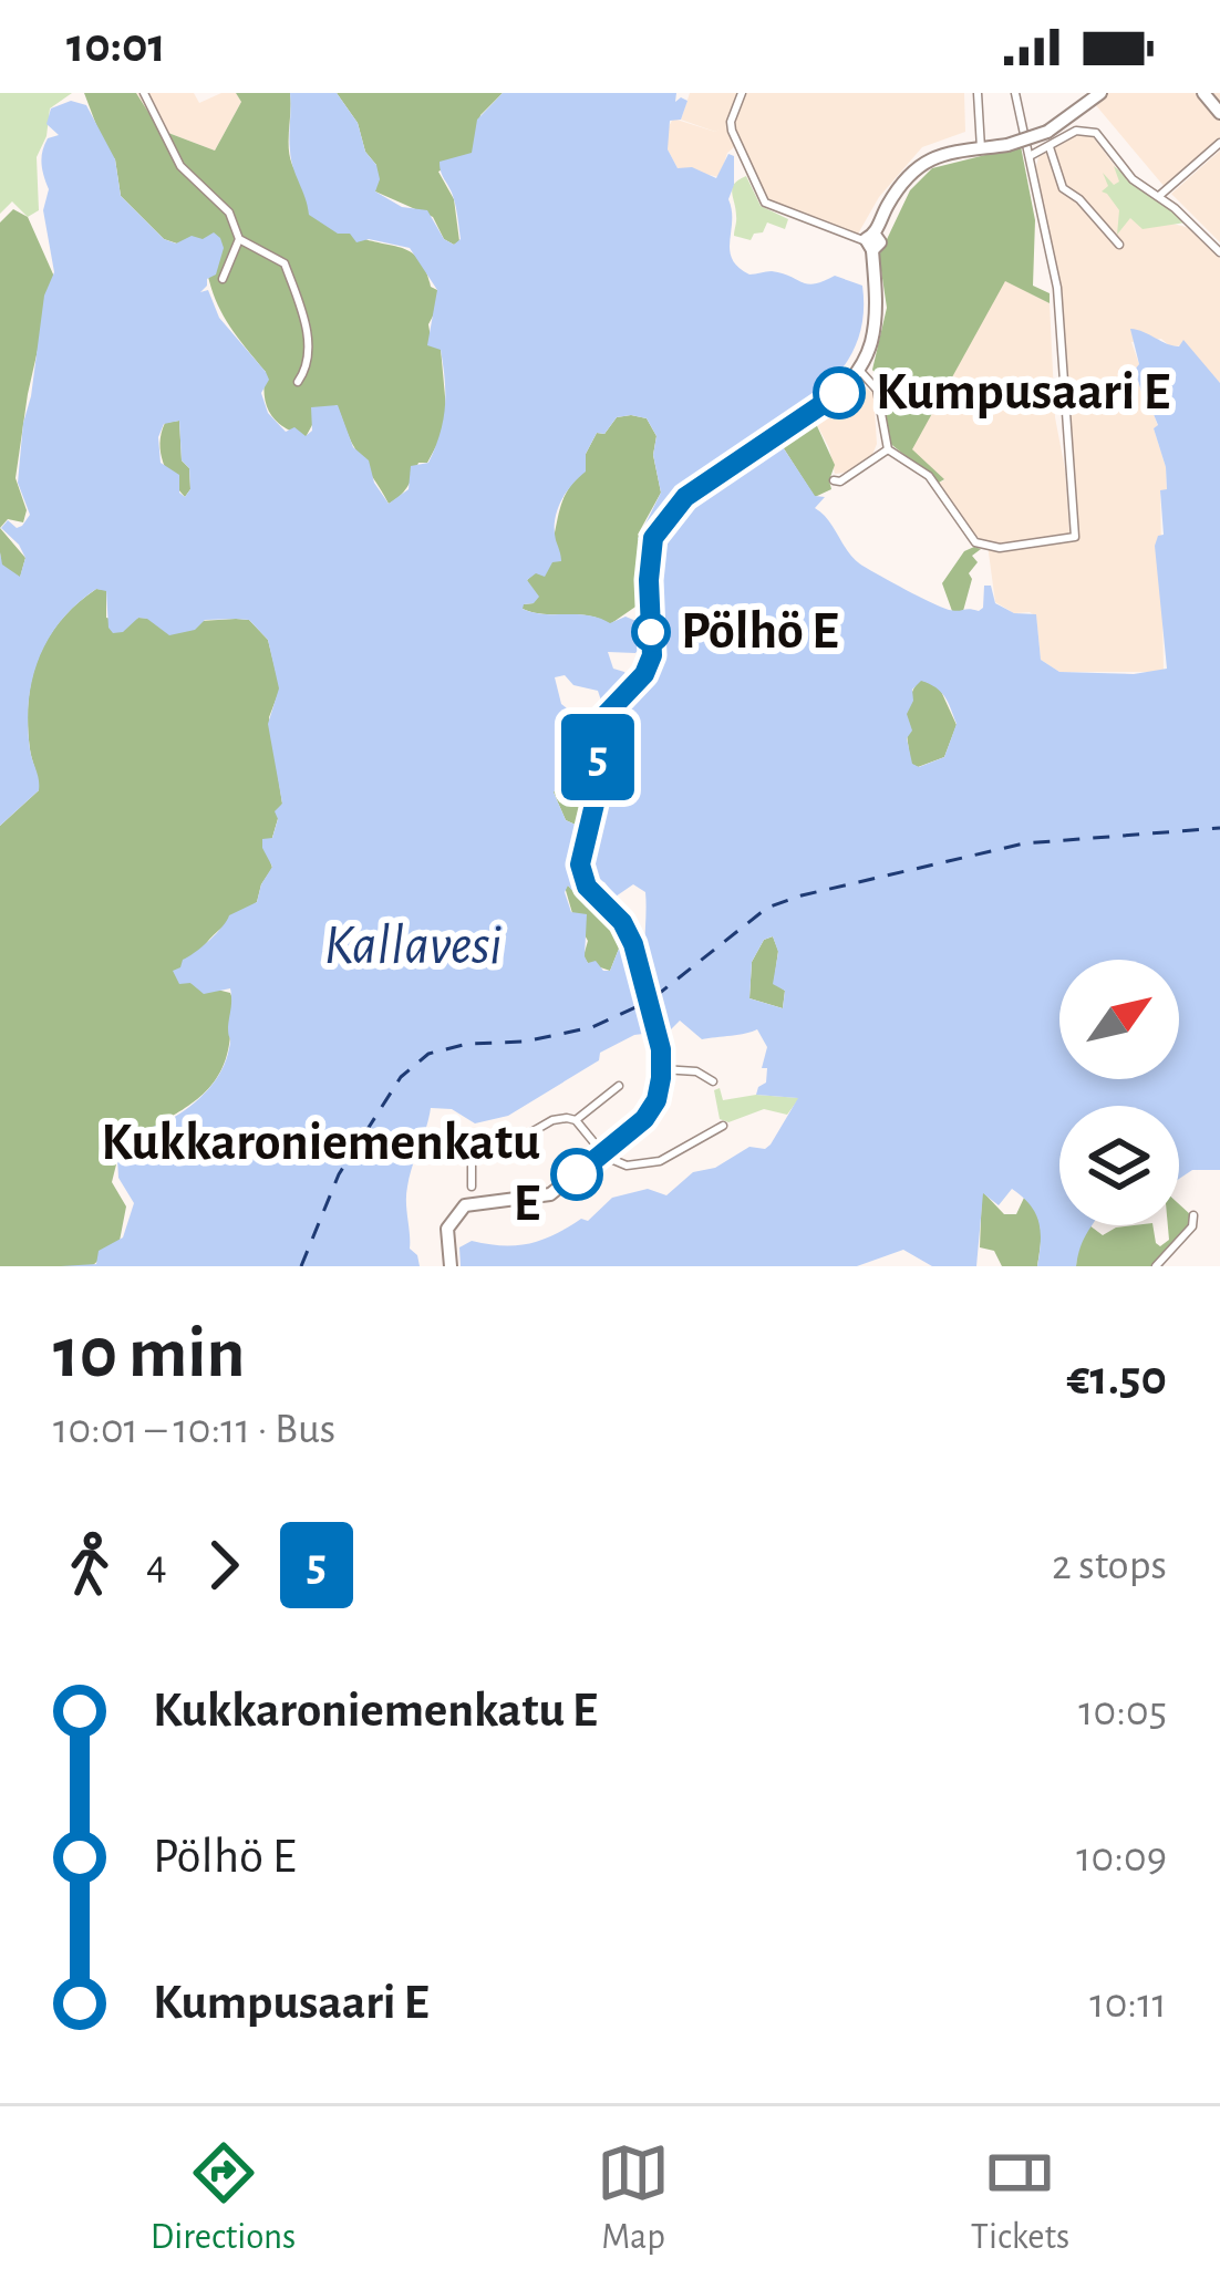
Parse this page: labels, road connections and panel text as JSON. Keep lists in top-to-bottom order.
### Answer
{
  "water": ["Kallavesi"],
  "places": ["Kumpusaari E", "Pölhö E", "Kukkaroniemenkatu E"],
  "lines": ["bus line 5"],
  "north": "top right",
  "page": {
    "status": "10:01",
    "on_map": "5",
    "heading": ["10 min", "10:01 – 10:11 · Bus", "€1.50"],
    "legs": ["4", "5", "2 stops"],
    "list": [
      {
        "name": "Kukkaroniemenkatu E",
        "value": "10:05"
      },
      {
        "name": "Pölhö E",
        "value": "10:09"
      },
      {
        "name": "Kumpusaari E",
        "value": "10:11"
      }
    ],
    "tabs": ["Directions", "Map", "Tickets"]
  }
}
